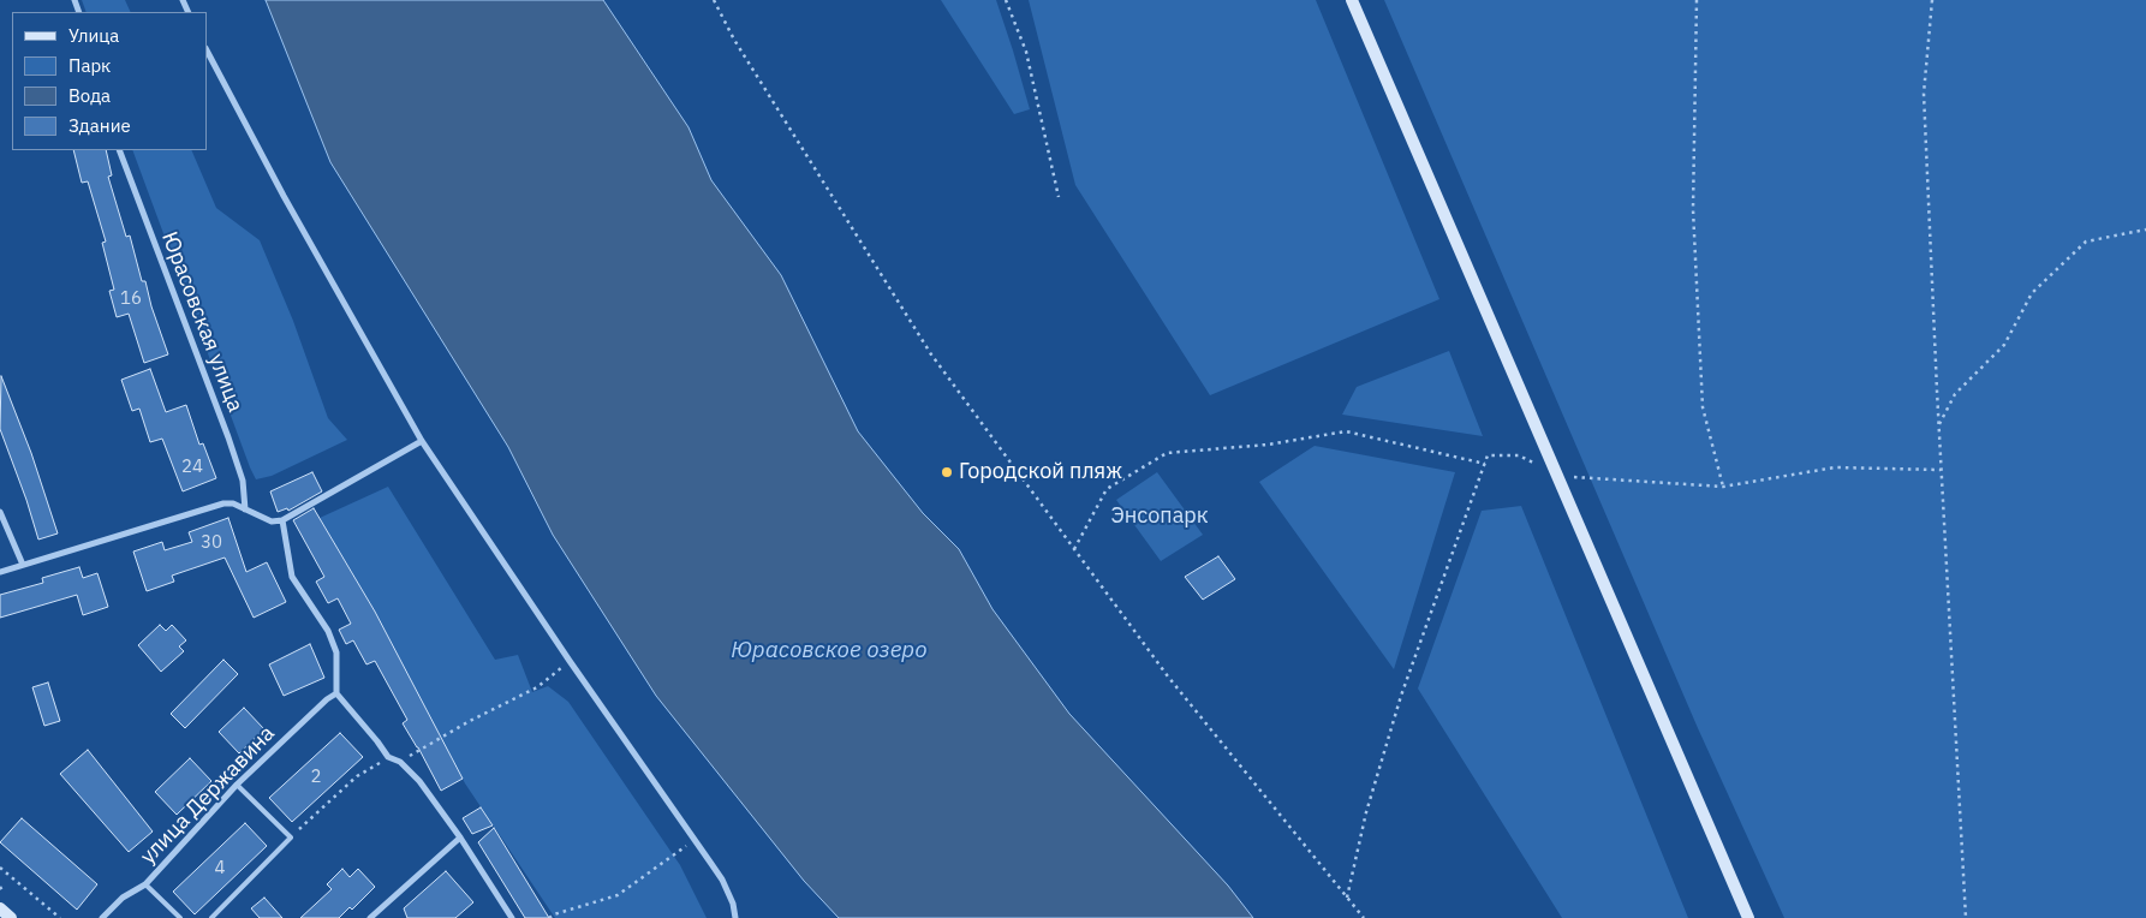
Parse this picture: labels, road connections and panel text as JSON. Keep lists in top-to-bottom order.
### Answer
{
  "streets": {
    "street": ["Юрасовская улица", "улица Державина"]
  },
  "water": ["Юрасовское озеро"],
  "parks": ["Энсопарк"],
  "places": ["Городской пляж"],
  "house_numbers": [
    "16",
    "24",
    "30",
    "2",
    "4"
  ],
  "legend": [
    "Улица",
    "Парк",
    "Вода",
    "Здание"
  ]
}
